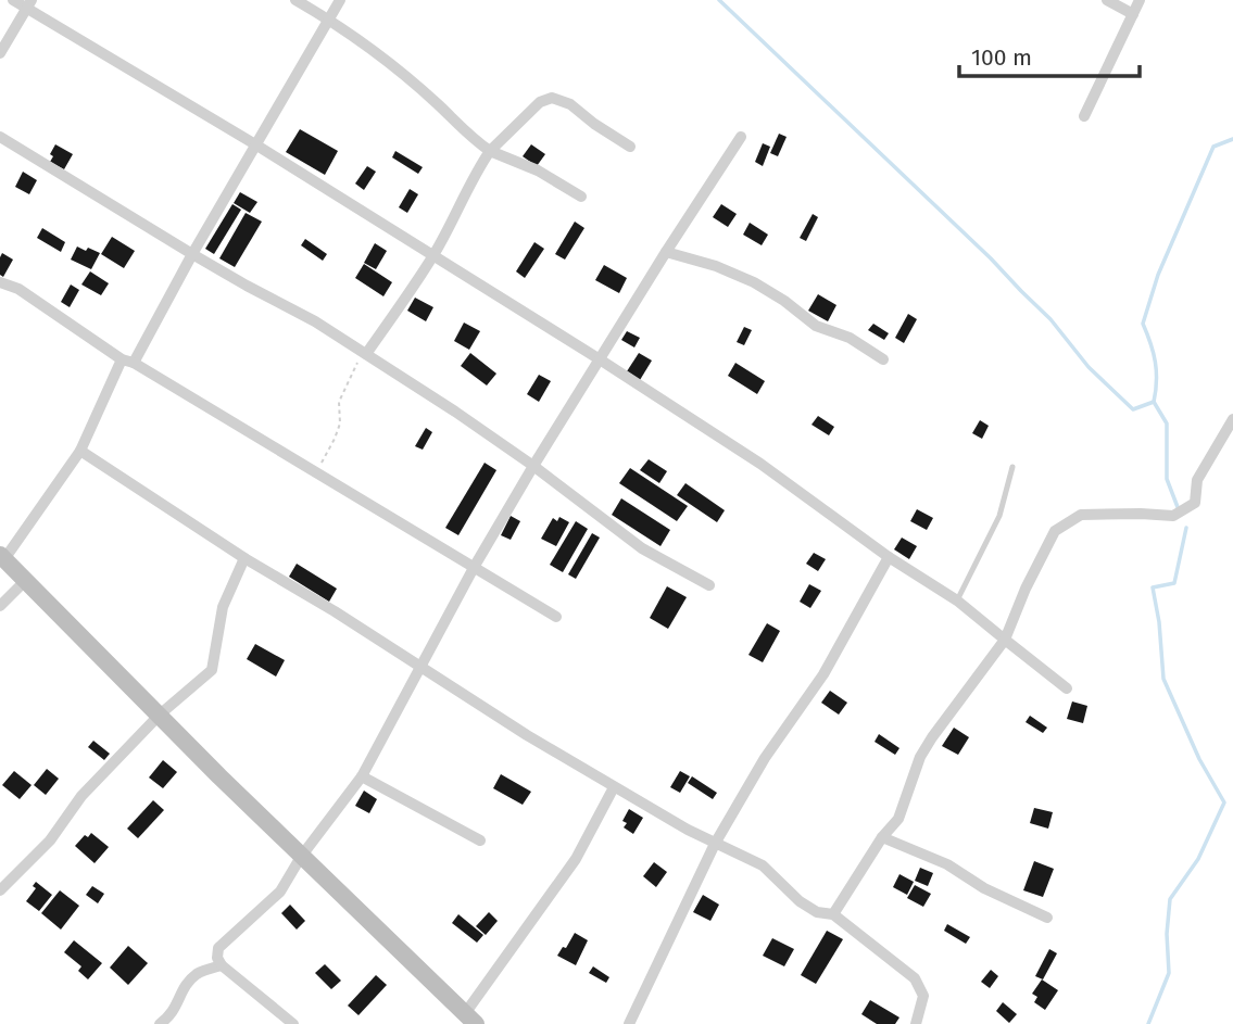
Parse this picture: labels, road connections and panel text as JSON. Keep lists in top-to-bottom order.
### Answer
{
  "scale_bar": "100 m"
}
